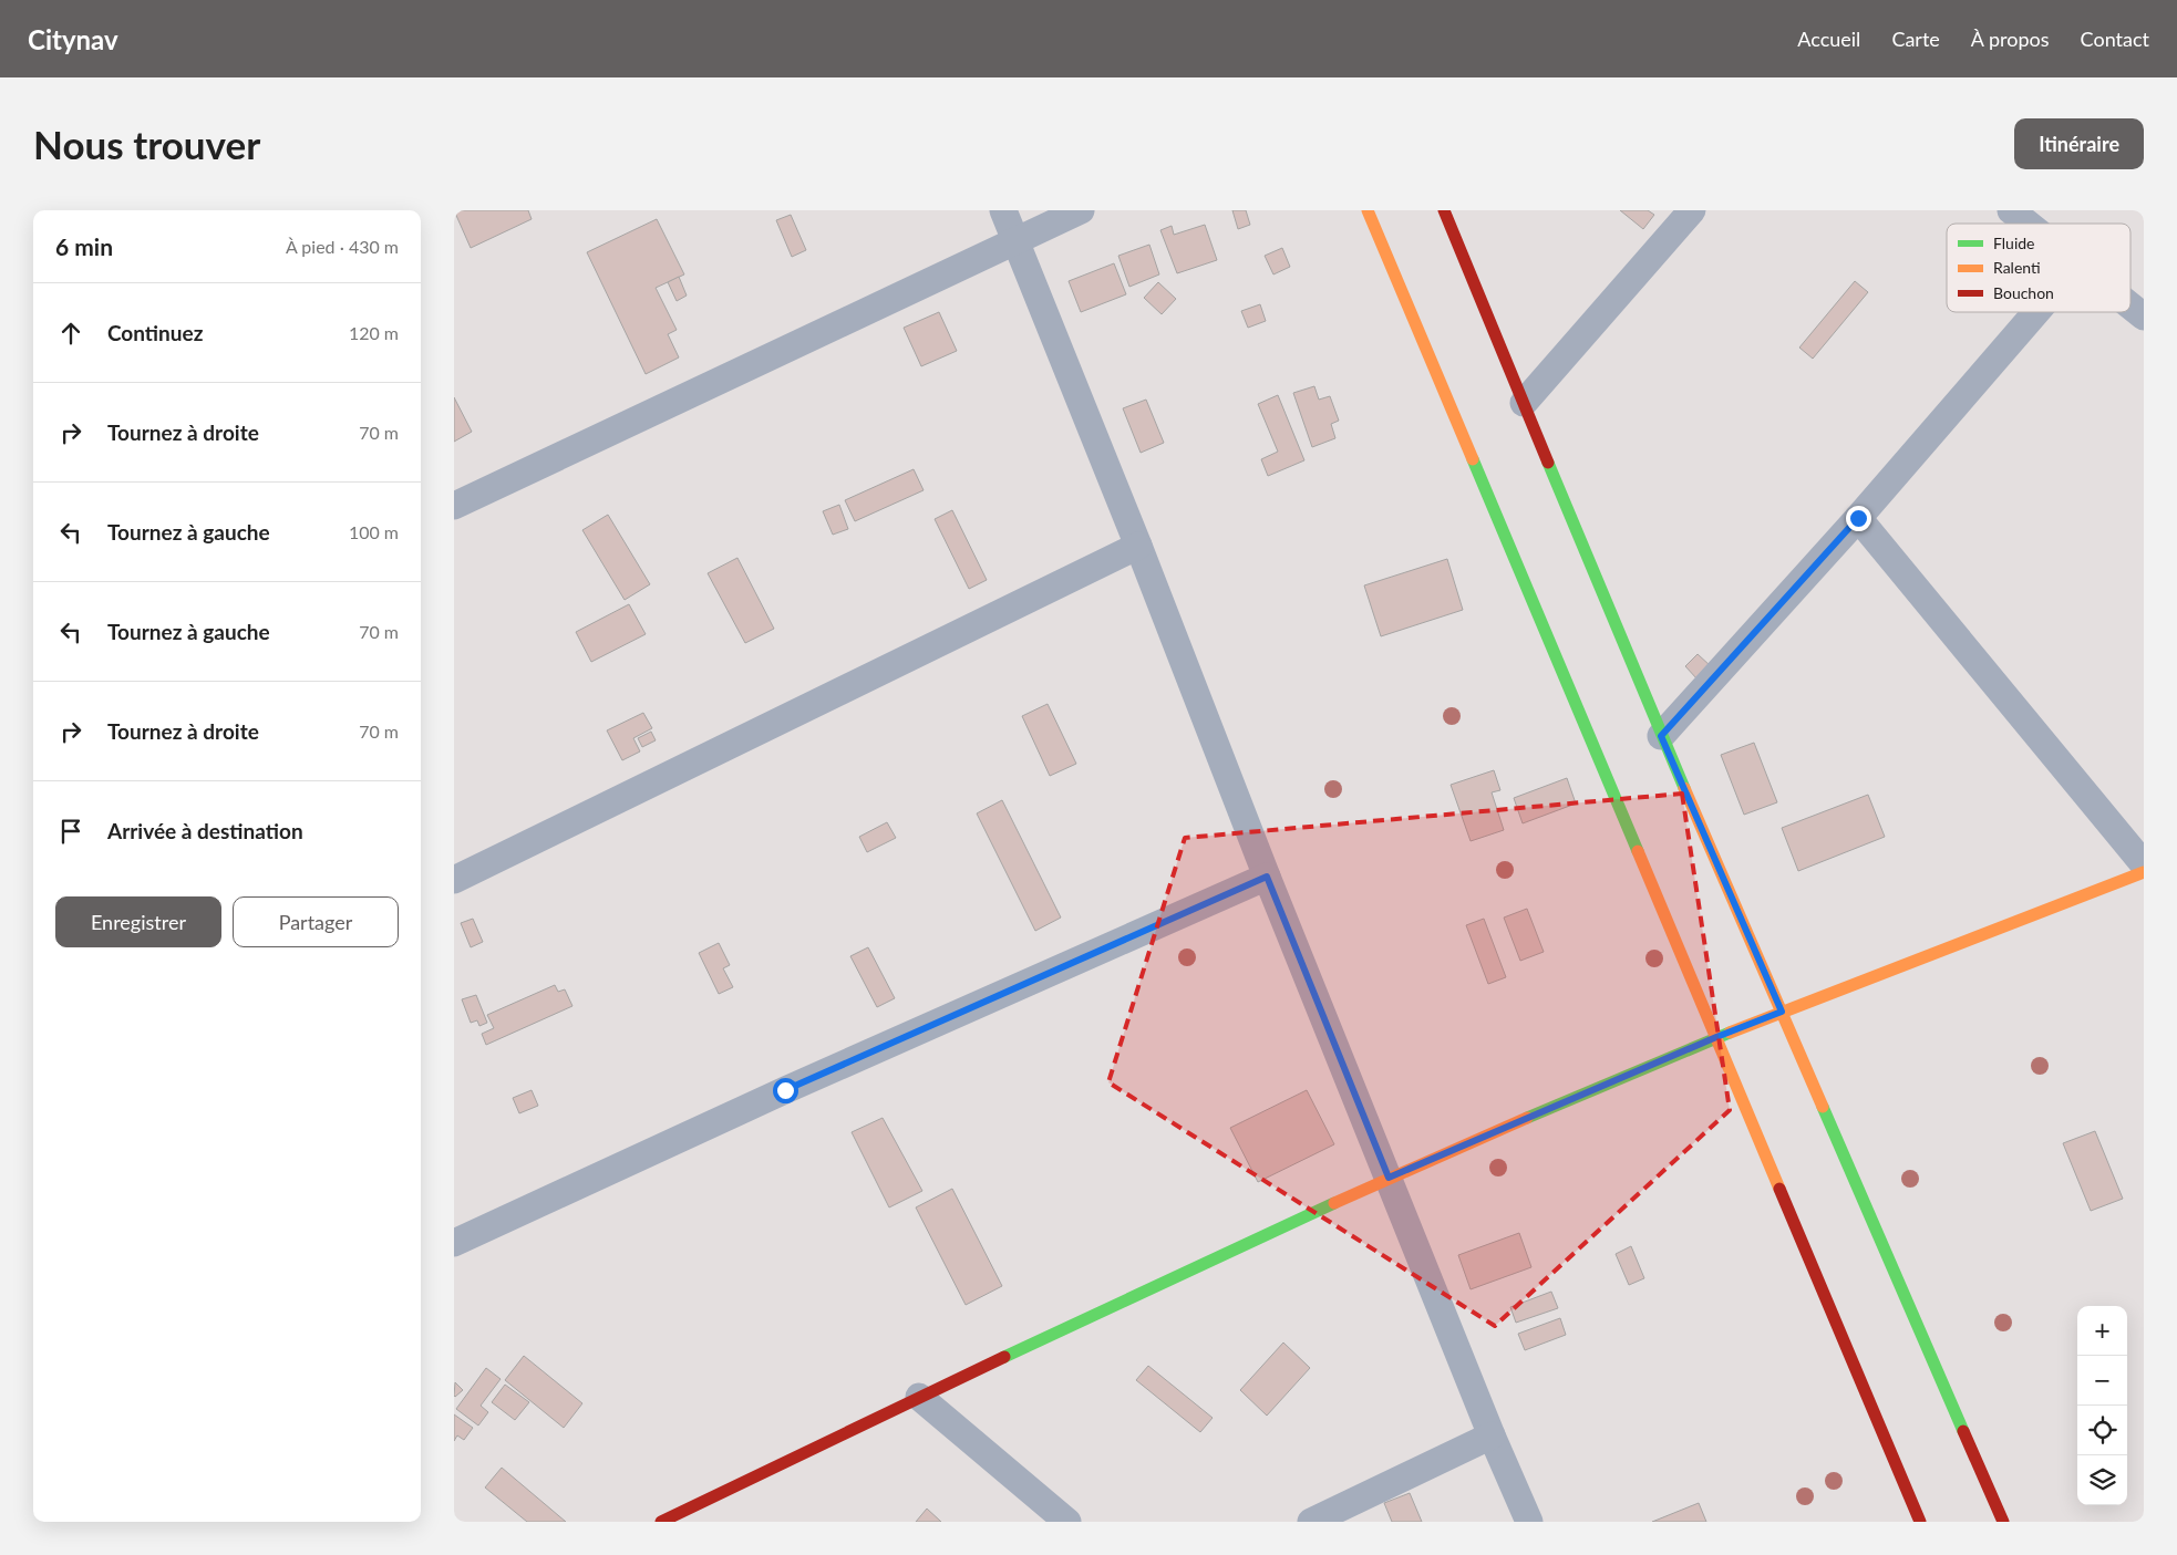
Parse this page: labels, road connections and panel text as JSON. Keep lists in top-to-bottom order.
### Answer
{
  "legend": ["Fluide", "Ralenti", "Bouchon"],
  "page": {
    "header": "Citynav",
    "nav": [
      "Accueil",
      "Carte",
      "À propos",
      "Contact"
    ],
    "buttons": [
      "Itinéraire",
      ["Enregistrer", "Partager"]
    ],
    "title": "Nous trouver",
    "heading": ["6 min", "À pied · 430 m"],
    "list": [
      ["Continuez", "120 m"],
      ["Tournez à droite", "70 m"],
      ["Tournez à gauche", "100 m"],
      ["Tournez à gauche", "70 m"],
      ["Tournez à droite", "70 m"],
      "Arrivée à destination"
    ],
    "map_buttons": ["+", "−"]
  }
}
